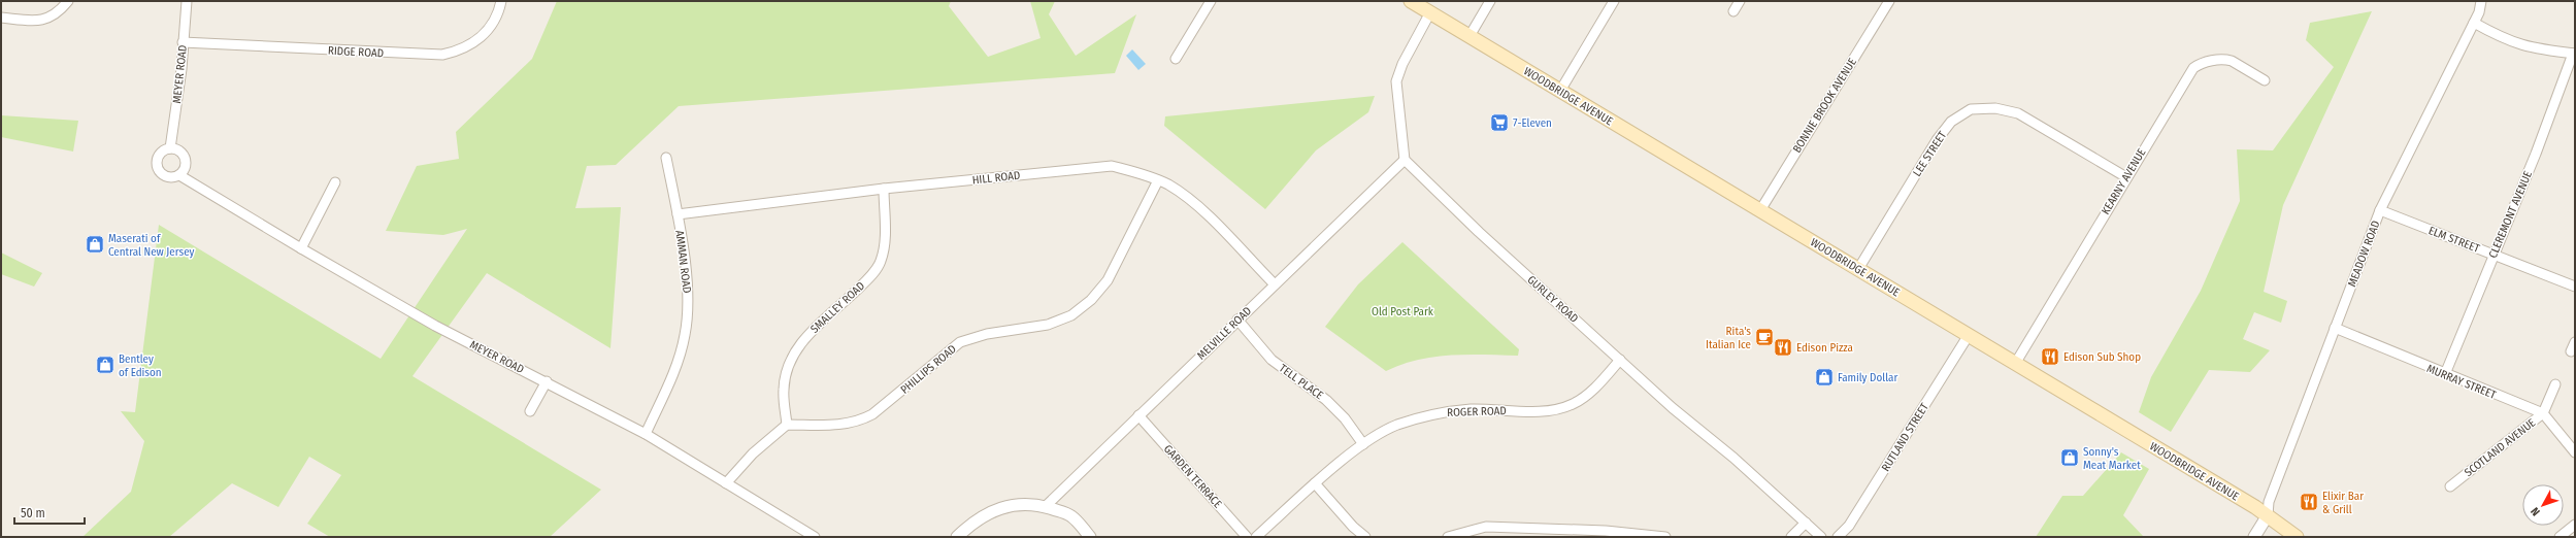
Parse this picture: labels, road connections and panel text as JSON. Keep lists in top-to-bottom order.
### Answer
{
  "streets": {
    "main road": ["WOODBRIDGE AVENUE"],
    "street": [
      "RIDGE ROAD",
      "MEYER ROAD",
      "BONNIE BROOK AVENUE",
      "LEE STREET",
      "HILL ROAD",
      "KEARNY AVENUE",
      "CLEREMONT AVENUE",
      "ELM STREET",
      "MEADOW ROAD",
      "AMMAN ROAD",
      "GURLEY ROAD",
      "SMALLEY ROAD",
      "MELVILLE ROAD",
      "PHILLIPS ROAD",
      "TELL PLACE",
      "MURRAY STREET",
      "ROGER ROAD",
      "RUTLAND STREET",
      "SCOTLAND AVENUE",
      "GARDEN TERRACE"
    ]
  },
  "crossings": [
    ["RIDGE ROAD", "MEYER ROAD"],
    ["MEYER ROAD", "AMMAN ROAD"],
    ["WOODBRIDGE AVENUE", "BONNIE BROOK AVENUE"],
    ["WOODBRIDGE AVENUE", "LEE STREET"],
    ["WOODBRIDGE AVENUE", "KEARNY AVENUE"],
    ["WOODBRIDGE AVENUE", "MEADOW ROAD"],
    ["WOODBRIDGE AVENUE", "RUTLAND STREET"],
    ["LEE STREET", "KEARNY AVENUE"],
    ["HILL ROAD", "AMMAN ROAD"],
    ["HILL ROAD", "SMALLEY ROAD"],
    ["HILL ROAD", "MELVILLE ROAD"],
    ["HILL ROAD", "PHILLIPS ROAD"],
    ["CLEREMONT AVENUE", "ELM STREET"],
    ["CLEREMONT AVENUE", "MURRAY STREET"],
    ["ELM STREET", "MEADOW ROAD"],
    ["MEADOW ROAD", "MURRAY STREET"],
    ["GURLEY ROAD", "MELVILLE ROAD"],
    ["GURLEY ROAD", "ROGER ROAD"],
    ["SMALLEY ROAD", "PHILLIPS ROAD"],
    ["MELVILLE ROAD", "TELL PLACE"],
    ["MELVILLE ROAD", "GARDEN TERRACE"],
    ["TELL PLACE", "ROGER ROAD"],
    ["MURRAY STREET", "SCOTLAND AVENUE"]
  ],
  "parks": ["Old Post Park"],
  "places": {
    "supermarket": ["7-Eleven"],
    "shop": [
      "Maserati of Central New Jersey",
      "Bentley of Edison",
      "Family Dollar",
      "Sonny's Meat Market"
    ],
    "cafe": ["Rita's Italian Ice"],
    "restaurant": ["Edison Pizza", "Edison Sub Shop", "Elixir Bar & Grill"]
  },
  "scale_bar": "50 m",
  "north": "bottom left"
}
